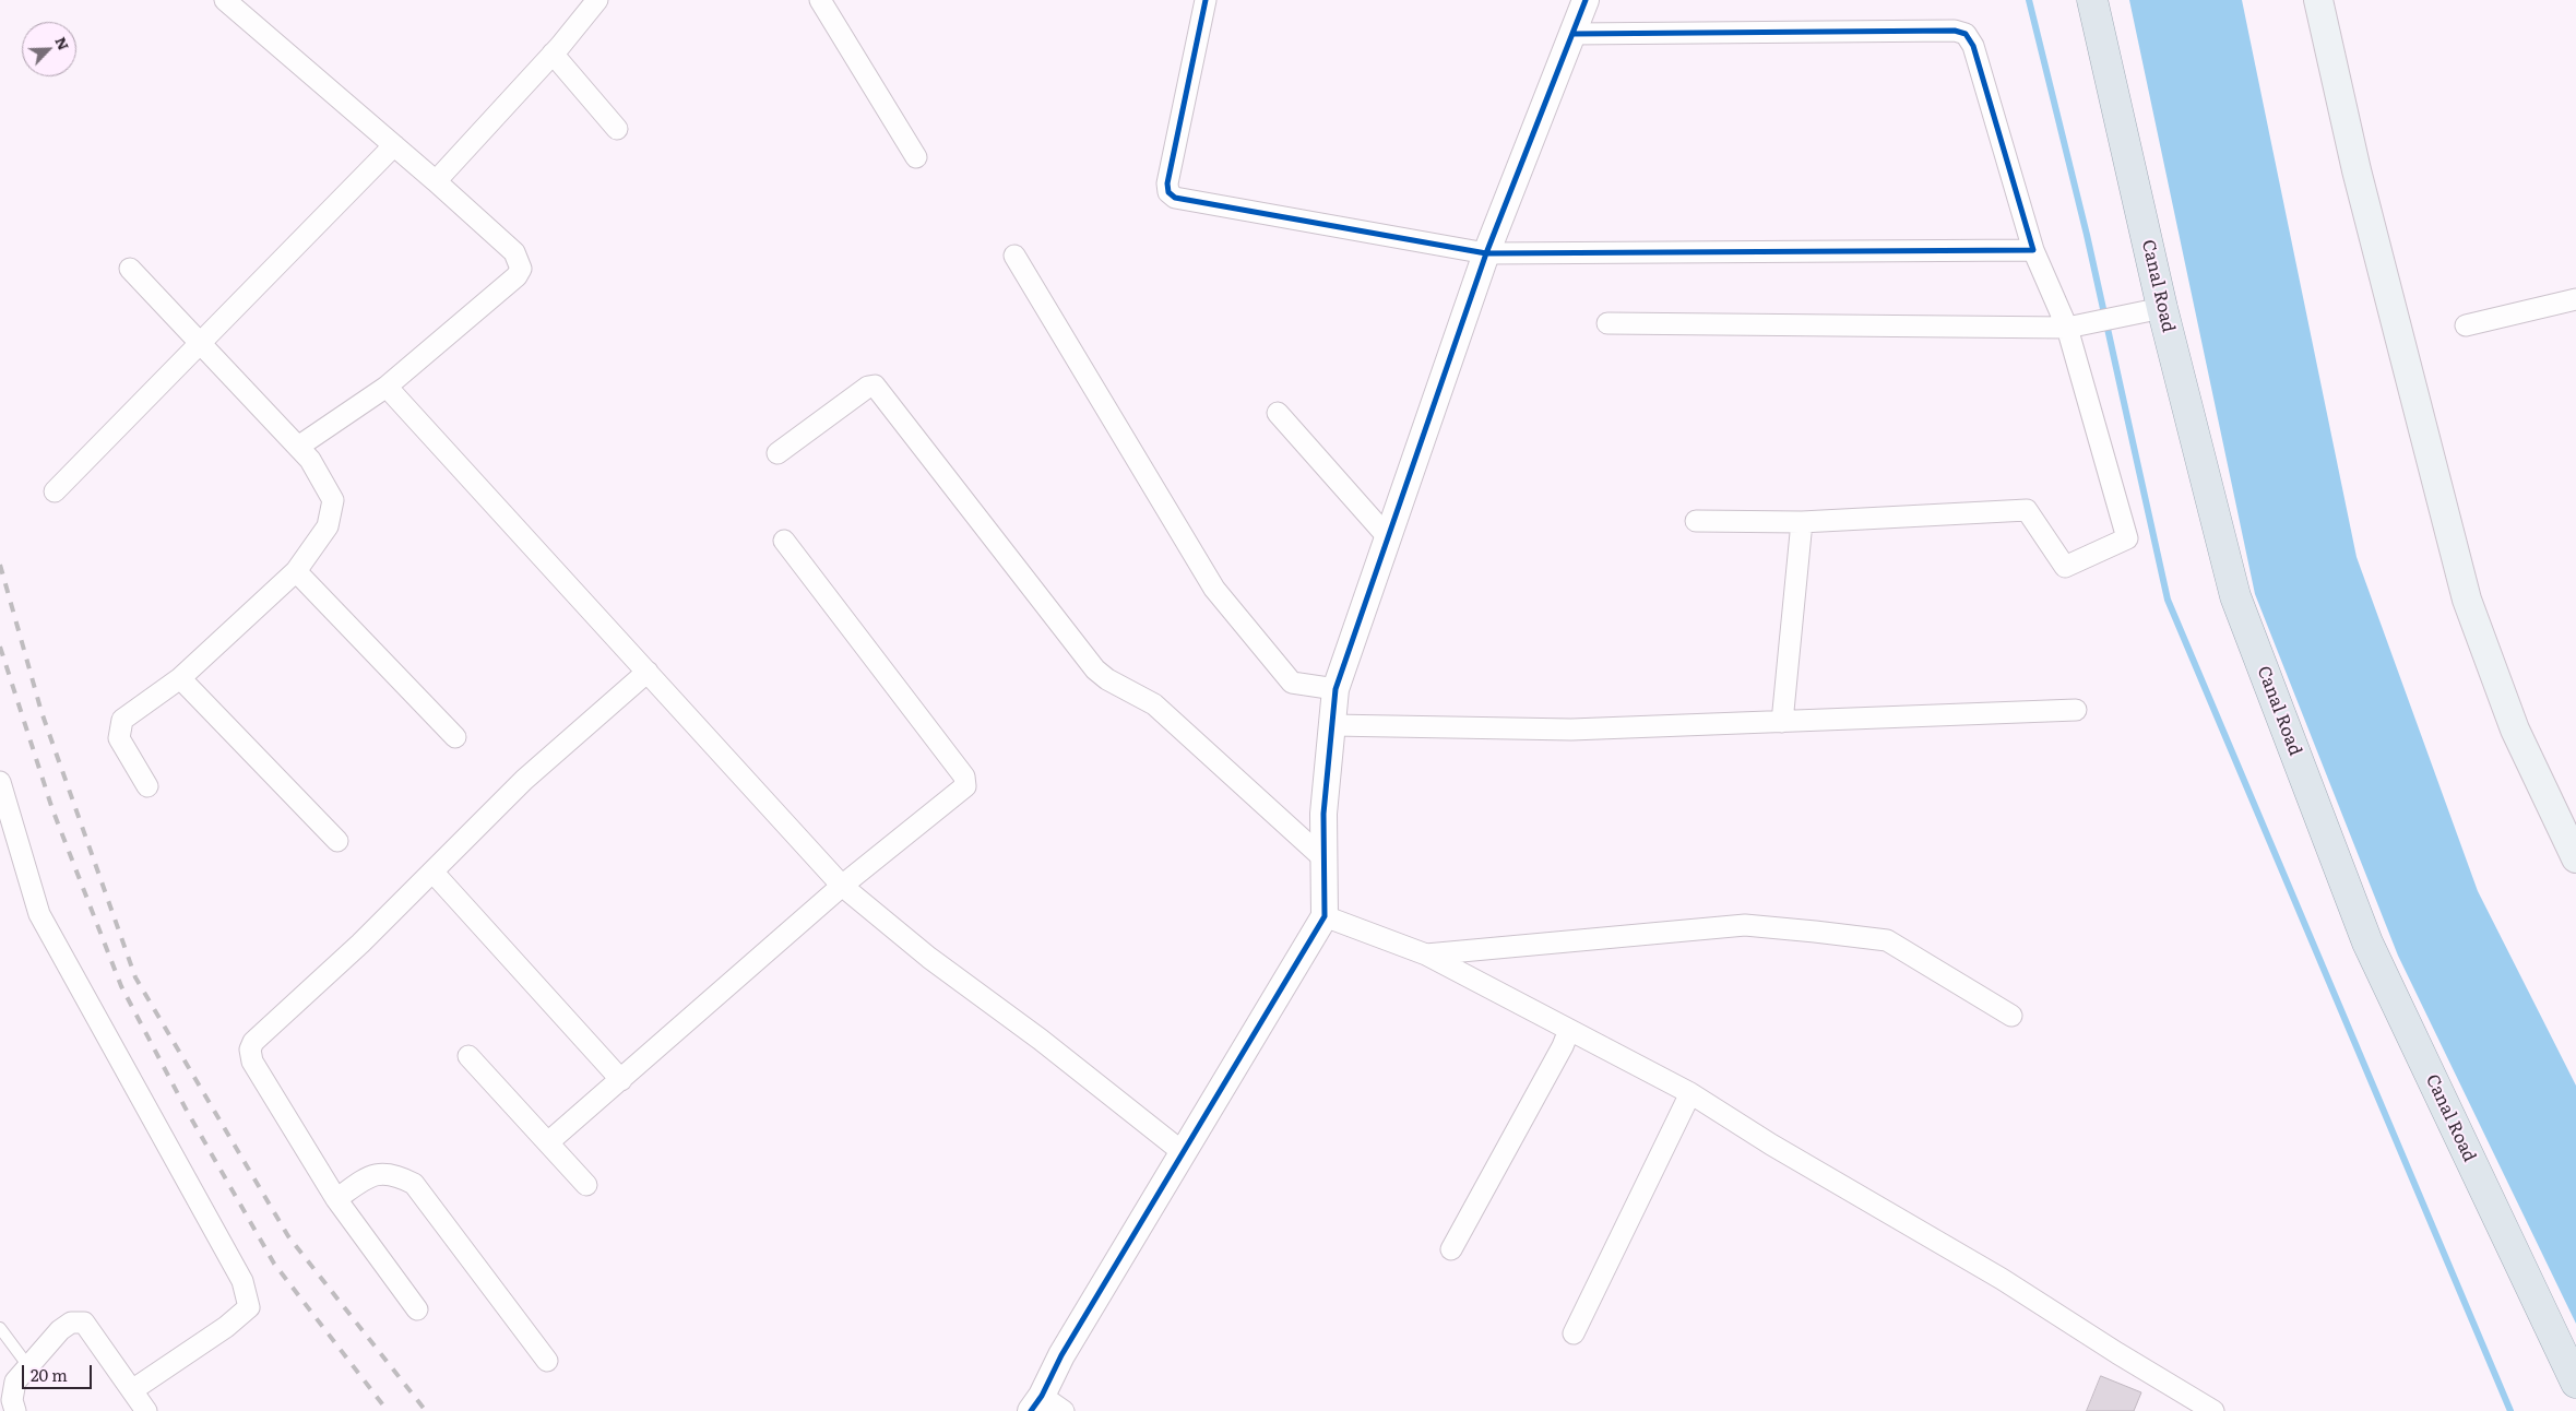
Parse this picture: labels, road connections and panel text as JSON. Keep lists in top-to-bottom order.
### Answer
{
  "streets": {
    "main road": ["Canal Road"]
  },
  "scale_bar": "20 m",
  "north": "top right"
}
